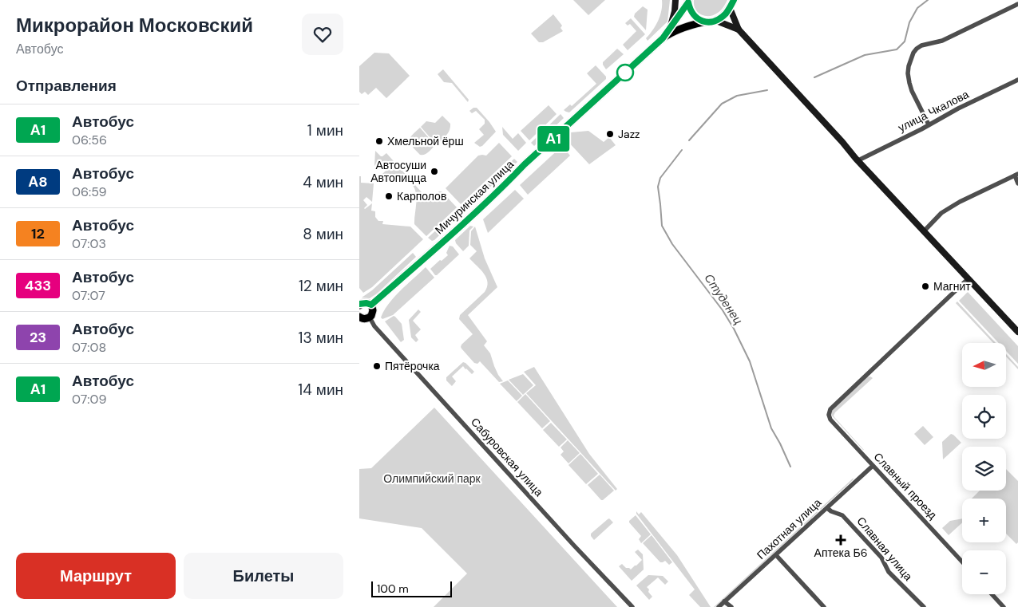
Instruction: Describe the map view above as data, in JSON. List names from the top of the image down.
{
  "streets": {
    "main road": ["Мичуринская улица"],
    "street": [
      "улица Чкалова",
      "Сабуровская улица",
      "Славный проезд",
      "Пахотная улица",
      "Славная улица"
    ]
  },
  "crossings": [
    ["Славный проезд", "Пахотная улица"],
    ["Пахотная улица", "Славная улица"]
  ],
  "water": ["Студенец"],
  "parks": ["Олимпийский парк"],
  "places": {
    "other": [
      "Jazz",
      "Хмельной ёрш",
      "Автосуши Автопицца",
      "Карполов",
      "Магнит",
      "Пятёрочка"
    ],
    "health": ["Аптека Б6"]
  },
  "lines": ["bus line А1"],
  "scale_bar": "100 m",
  "north": "left",
  "page": {
    "heading": [
      ["Микрорайон Московский", "Автобус"],
      "Отправления"
    ],
    "on_map": "А1",
    "list": [
      {
        "mark": "А1",
        "name": "Автобус",
        "note": "06:56",
        "value": "1 мин"
      },
      {
        "mark": "А8",
        "name": "Автобус",
        "note": "06:59",
        "value": "4 мин"
      },
      {
        "mark": "12",
        "name": "Автобус",
        "note": "07:03",
        "value": "8 мин"
      },
      {
        "mark": "433",
        "name": "Автобус",
        "note": "07:07",
        "value": "12 мин"
      },
      {
        "mark": "23",
        "name": "Автобус",
        "note": "07:08",
        "value": "13 мин"
      },
      {
        "mark": "А1",
        "name": "Автобус",
        "note": "07:09",
        "value": "14 мин"
      }
    ],
    "map_buttons": ["+", "−"],
    "buttons": ["Маршрут", "Билеты"],
    "scale": "100 m"
  }
}
